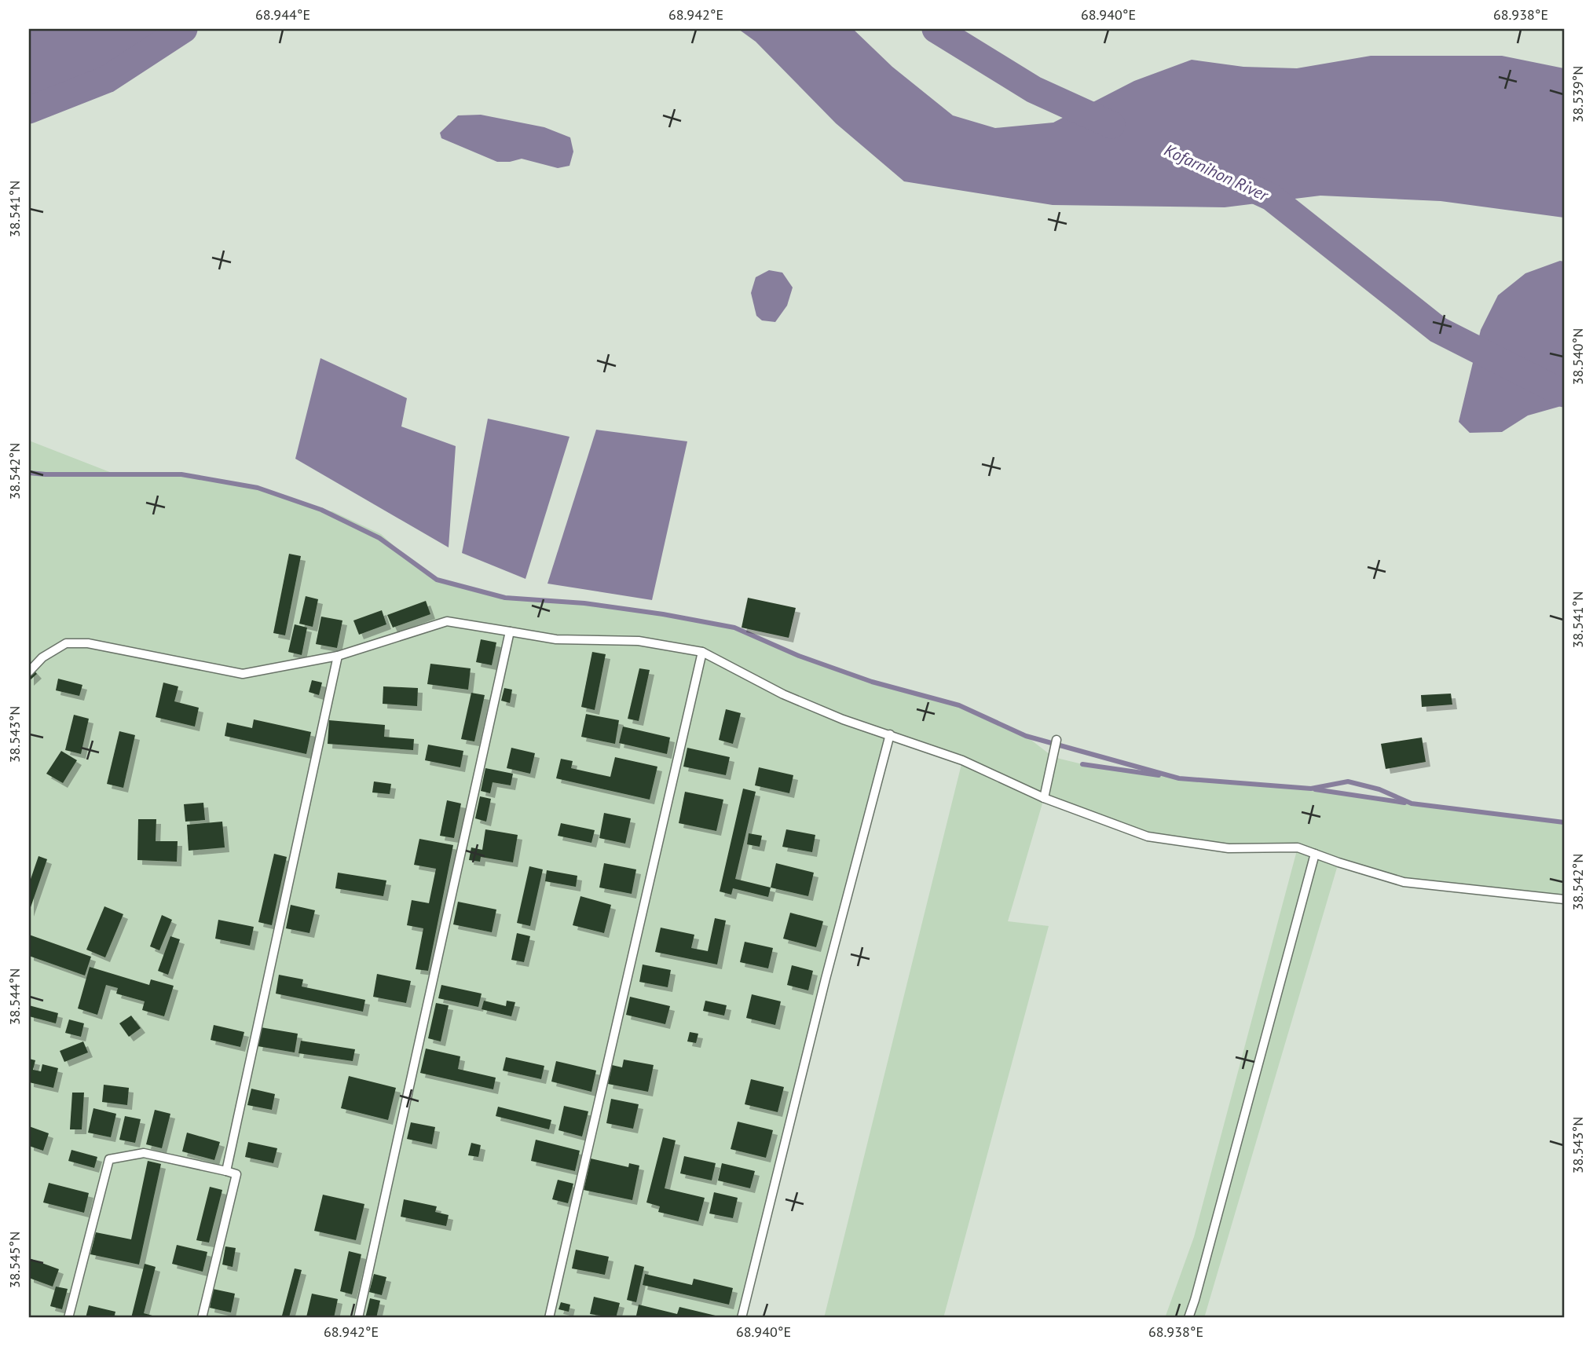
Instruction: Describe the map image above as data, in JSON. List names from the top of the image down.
{
  "water": ["Kofarnihon River"],
  "coordinates": [
    "68.944°E",
    "68.942°E",
    "68.940°E",
    "68.938°E",
    "38.539°N",
    "38.541°N",
    "38.540°N",
    "38.542°N",
    "38.543°N",
    "38.544°N",
    "38.545°N"
  ]
}
